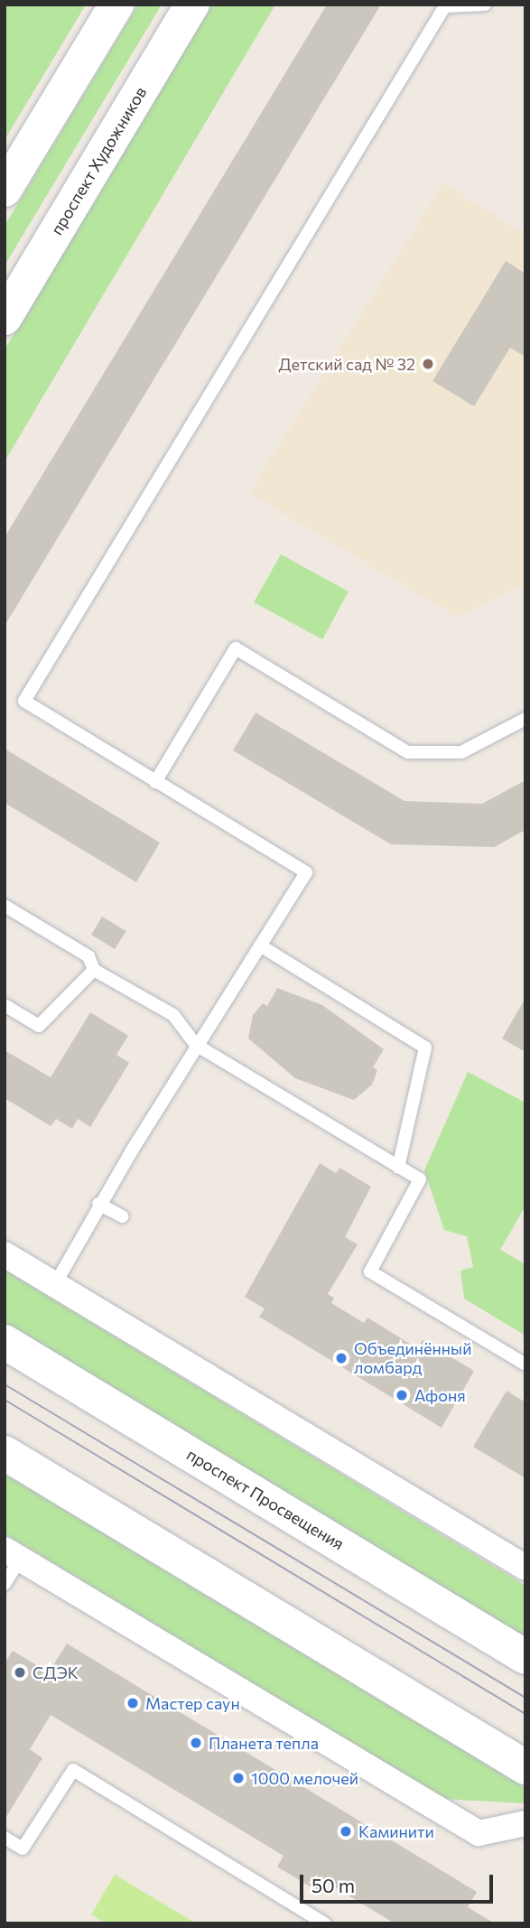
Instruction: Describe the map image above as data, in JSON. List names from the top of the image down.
{
  "streets": {
    "main road": ["проспект Художников", "проспект Просвещения"]
  },
  "places": [
    "Детский сад № 32",
    "Объединённый ломбард",
    "Афоня",
    "СДЭК",
    "Мастер саун",
    "Планета тепла",
    "1000 мелочей",
    "Каминити"
  ],
  "scale_bar": "50 m"
}
